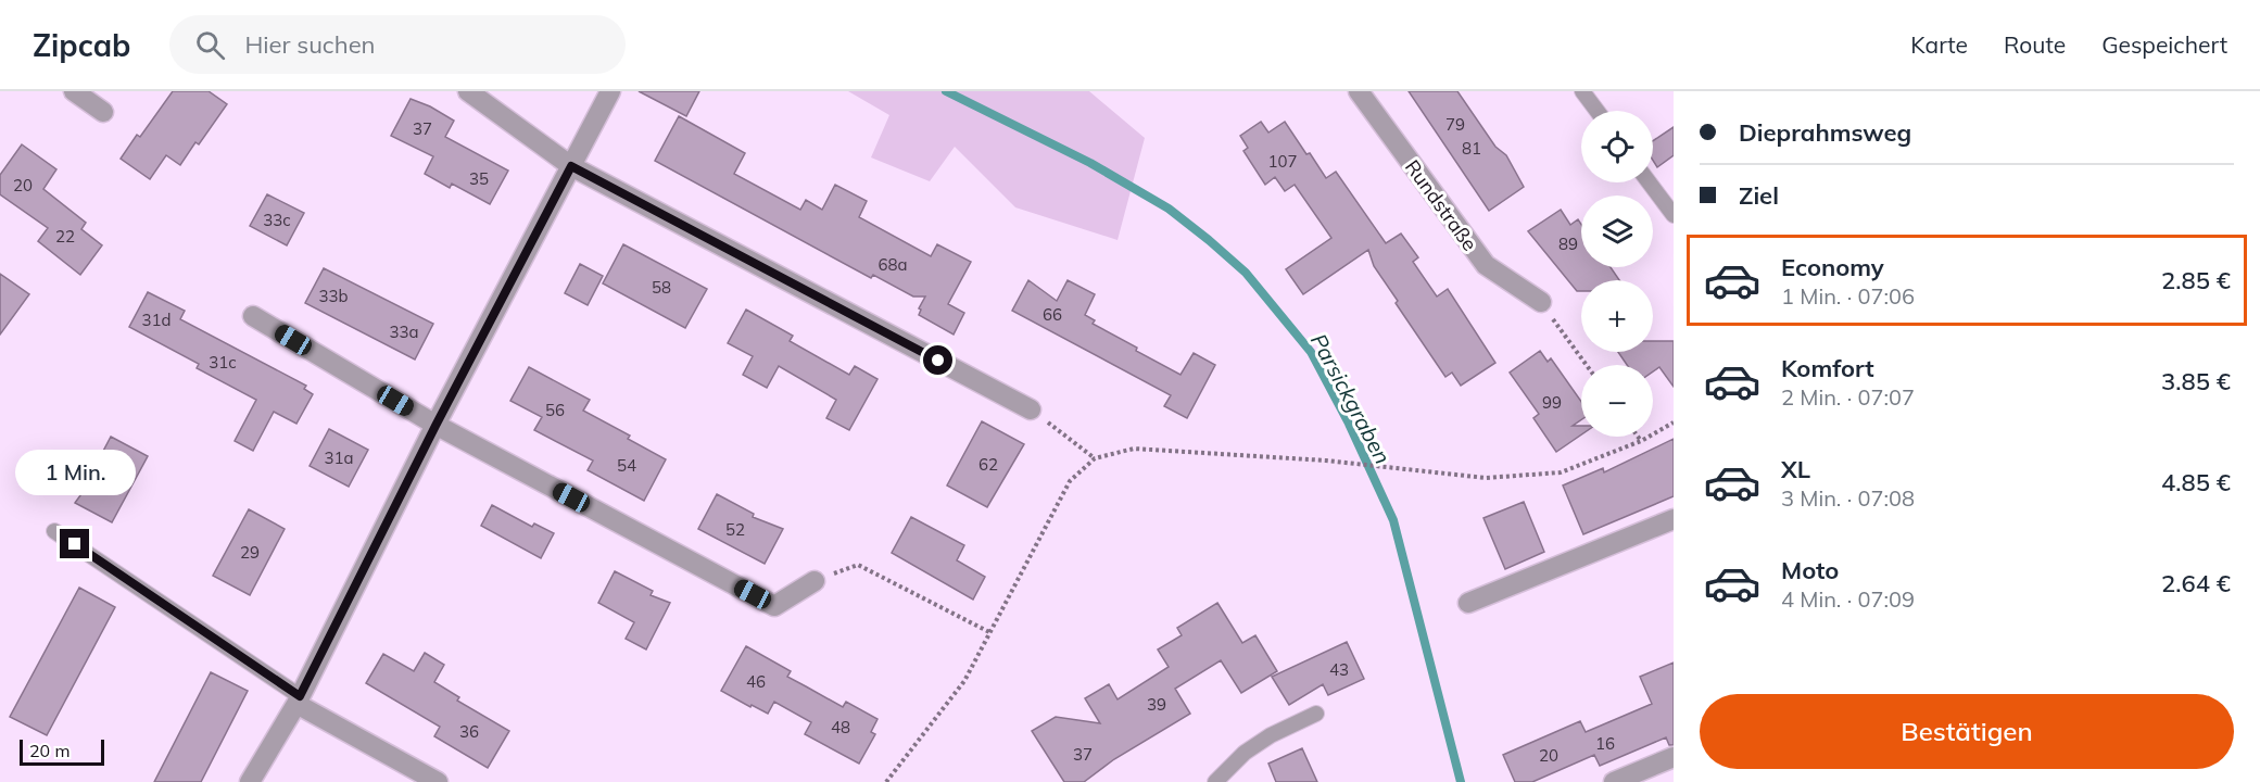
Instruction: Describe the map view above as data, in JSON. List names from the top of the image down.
{
  "streets": {
    "street": ["Rundstraße"]
  },
  "water": ["Parsickgraben"],
  "house_numbers": [
    "79",
    "37",
    "81",
    "107",
    "35",
    "20",
    "33c",
    "22",
    "89",
    "68a",
    "58",
    "33b",
    "66",
    "31d",
    "33a",
    "31c",
    "99",
    "56",
    "31a",
    "62",
    "54",
    "52",
    "29",
    "43",
    "46",
    "39",
    "48",
    "36",
    "16",
    "37",
    "20"
  ],
  "scale_bar": "20 m",
  "page": {
    "header": "Zipcab",
    "search": "Hier suchen",
    "nav": ["Karte", "Route", "Gespeichert"],
    "banner": ["Dieprahmsweg", "Ziel"],
    "map_buttons": ["+", "−"],
    "list": [
      {
        "name": "Economy",
        "note": "1 Min. · 07:06",
        "value": "2.85 €"
      },
      {
        "name": "Komfort",
        "note": "2 Min. · 07:07",
        "value": "3.85 €"
      },
      {
        "name": "XL",
        "note": "3 Min. · 07:08",
        "value": "4.85 €"
      },
      {
        "name": "Moto",
        "note": "4 Min. · 07:09",
        "value": "2.64 €"
      }
    ],
    "bubble": "1 Min.",
    "buttons": "Bestätigen",
    "scale": "20 m"
  }
}
